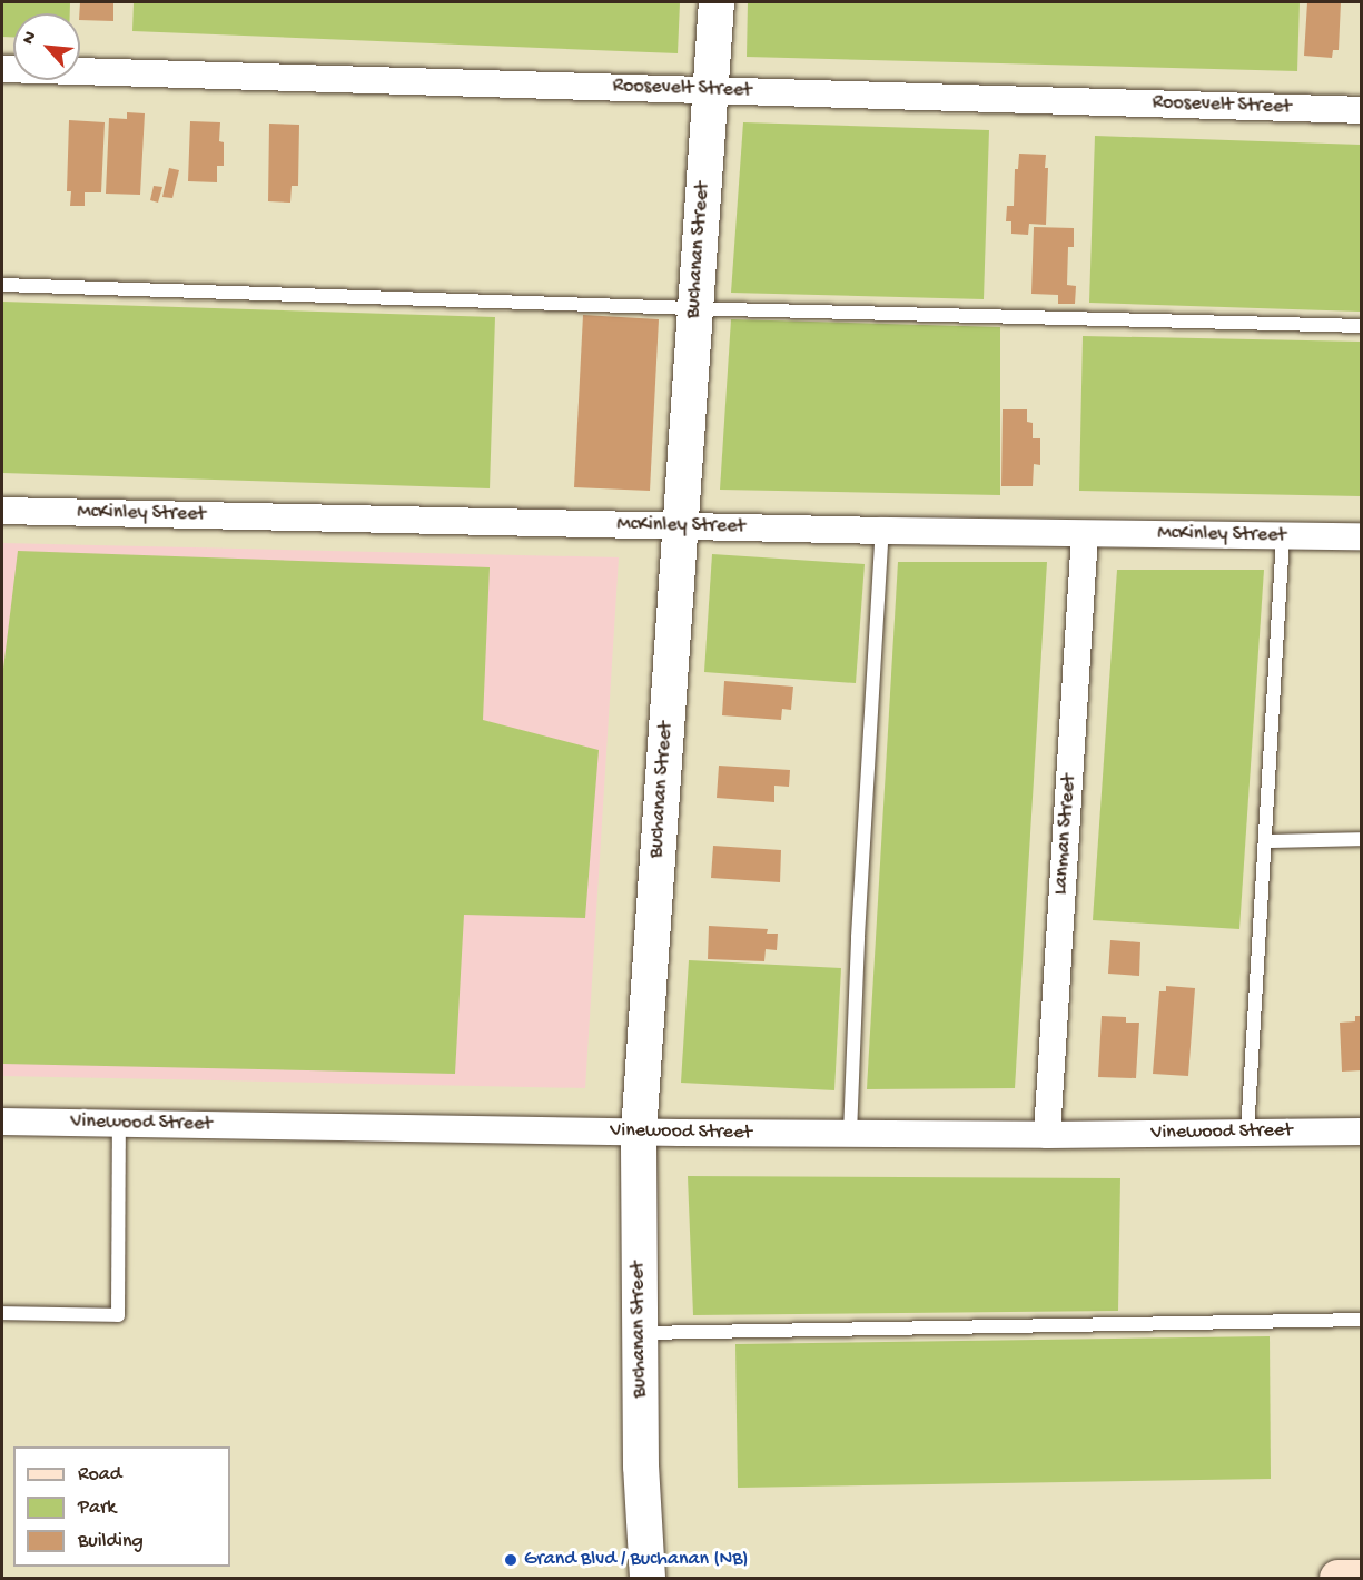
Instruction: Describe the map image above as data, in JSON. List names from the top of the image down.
{
  "streets": {
    "street": [
      "Roosevelt Street",
      "Buchanan Street",
      "McKinley Street",
      "Lanman Street",
      "Vinewood Street"
    ]
  },
  "crossings": [
    ["Roosevelt Street", "Buchanan Street"],
    ["Buchanan Street", "McKinley Street"],
    ["Buchanan Street", "Vinewood Street"],
    ["McKinley Street", "Lanman Street"],
    ["Lanman Street", "Vinewood Street"]
  ],
  "places": ["Grand Blvd / Buchanan (NB)"],
  "legend": ["Road", "Park", "Building"],
  "north": "top left"
}
